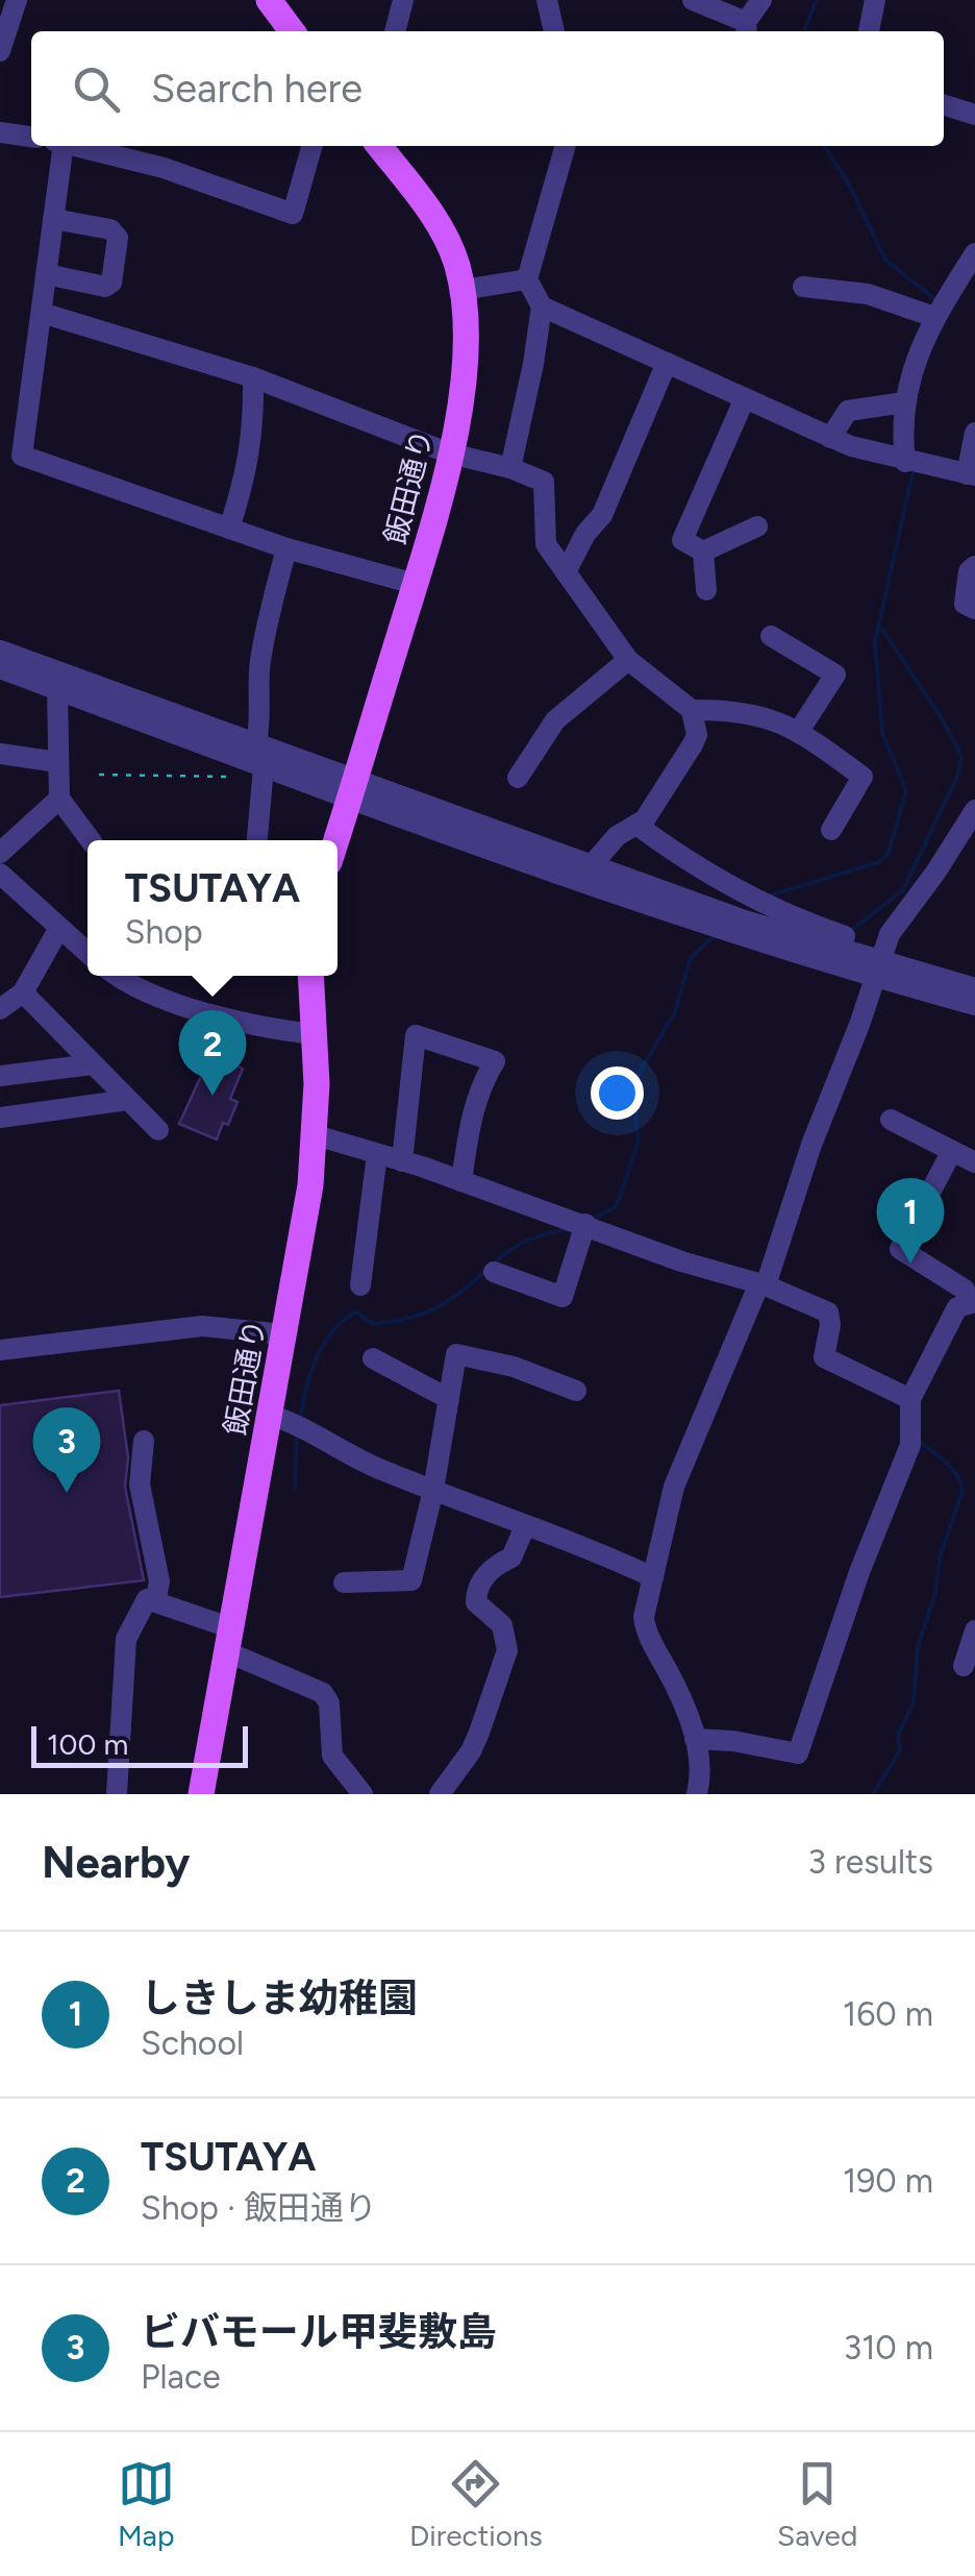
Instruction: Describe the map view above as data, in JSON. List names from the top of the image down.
{
  "streets": {
    "main road": ["飯田通り"]
  },
  "scale_bar": "100 m",
  "page": {
    "search": "Search here",
    "popup": ["TSUTAYA", "Shop"],
    "pins": ["2", "1", "3"],
    "scale": "100 m",
    "heading": ["Nearby", "3 results"],
    "list": [
      {
        "mark": "1",
        "name": "しきしま幼稚園",
        "note": "School",
        "value": "160 m"
      },
      {
        "mark": "2",
        "name": "TSUTAYA",
        "note": "Shop · 飯田通り",
        "value": "190 m"
      },
      {
        "mark": "3",
        "name": "ビバモール甲斐敷島",
        "note": "Place",
        "value": "310 m"
      }
    ],
    "nav": ["Map", "Directions", "Saved"]
  }
}
